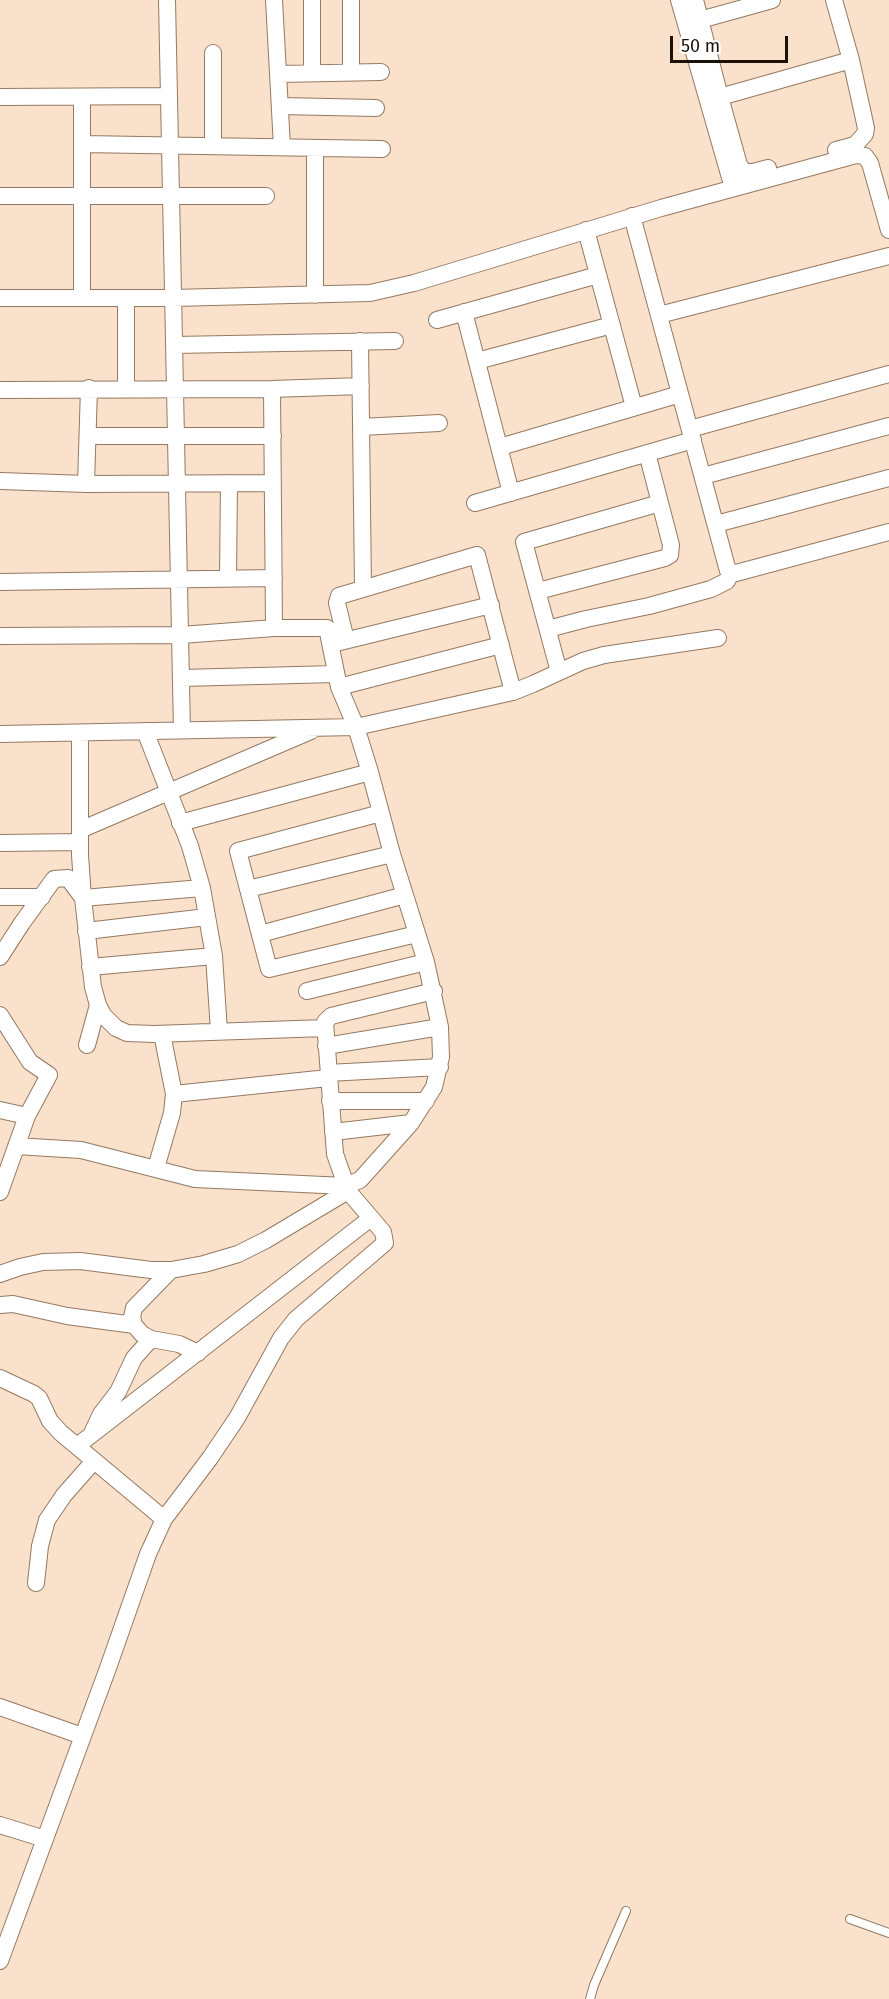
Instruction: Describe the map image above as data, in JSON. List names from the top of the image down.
{
  "scale_bar": "50 m"
}
